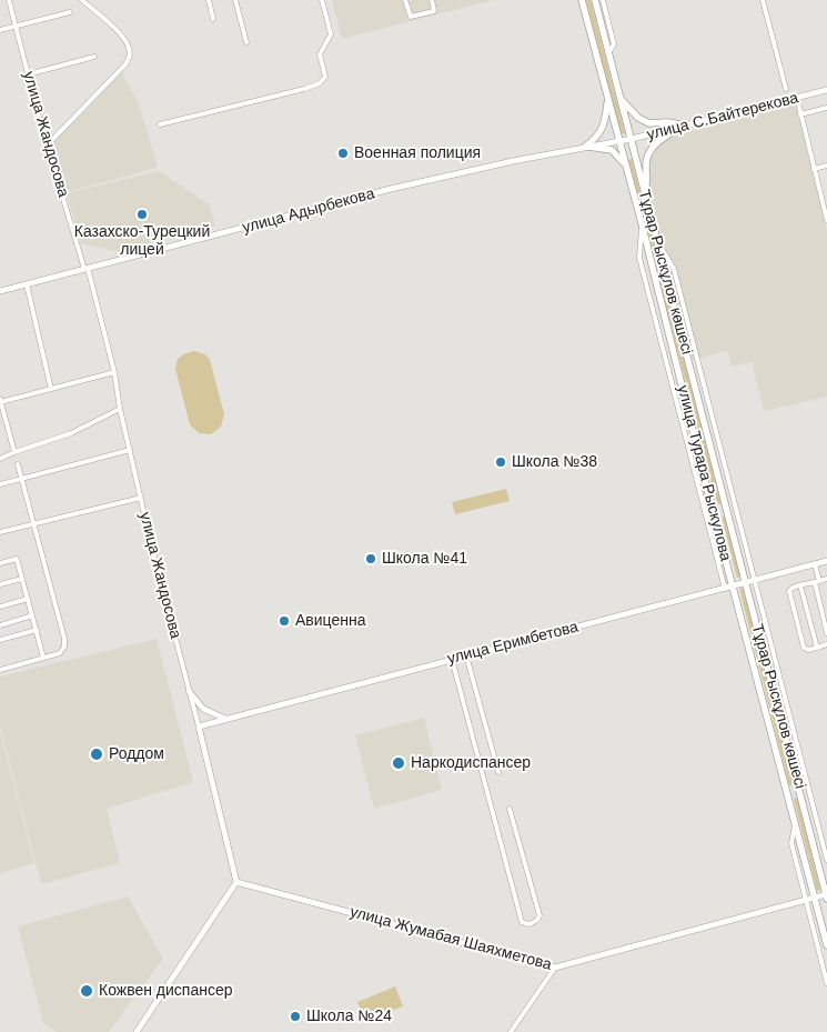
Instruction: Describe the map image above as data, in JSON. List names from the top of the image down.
{
  "streets": {
    "main road": ["Тұрар Рыскұлов көшесі", "улица Турара Рыскулова"],
    "street": [
      "улица С.Байтерекова",
      "улица Жандосова",
      "улица Адырбекова",
      "улица Еримбетова",
      "улица Жумабая Шаяхметова"
    ]
  },
  "crossings": [
    ["улица С.Байтерекова", "улица Адырбекова"],
    ["улица С.Байтерекова", "Тұрар Рыскұлов көшесі"],
    ["улица С.Байтерекова", "улица Турара Рыскулова"],
    ["улица Жандосова", "улица Адырбекова"],
    ["улица Жандосова", "улица Еримбетова"],
    ["улица Жандосова", "улица Жумабая Шаяхметова"],
    ["улица Адырбекова", "улица Турара Рыскулова"],
    ["Тұрар Рыскұлов көшесі", "улица Еримбетова"],
    ["Тұрар Рыскұлов көшесі", "улица Жумабая Шаяхметова"],
    ["улица Турара Рыскулова", "улица Еримбетова"],
    ["улица Турара Рыскулова", "улица Жумабая Шаяхметова"]
  ],
  "places": [
    "Военная полиция",
    "Казахско-Турецкий лицей",
    "Школа №38",
    "Школа №41",
    "Авиценна",
    "Роддом",
    "Наркодиспансер",
    "Кожвен диспансер",
    "Школа №24"
  ]
}
